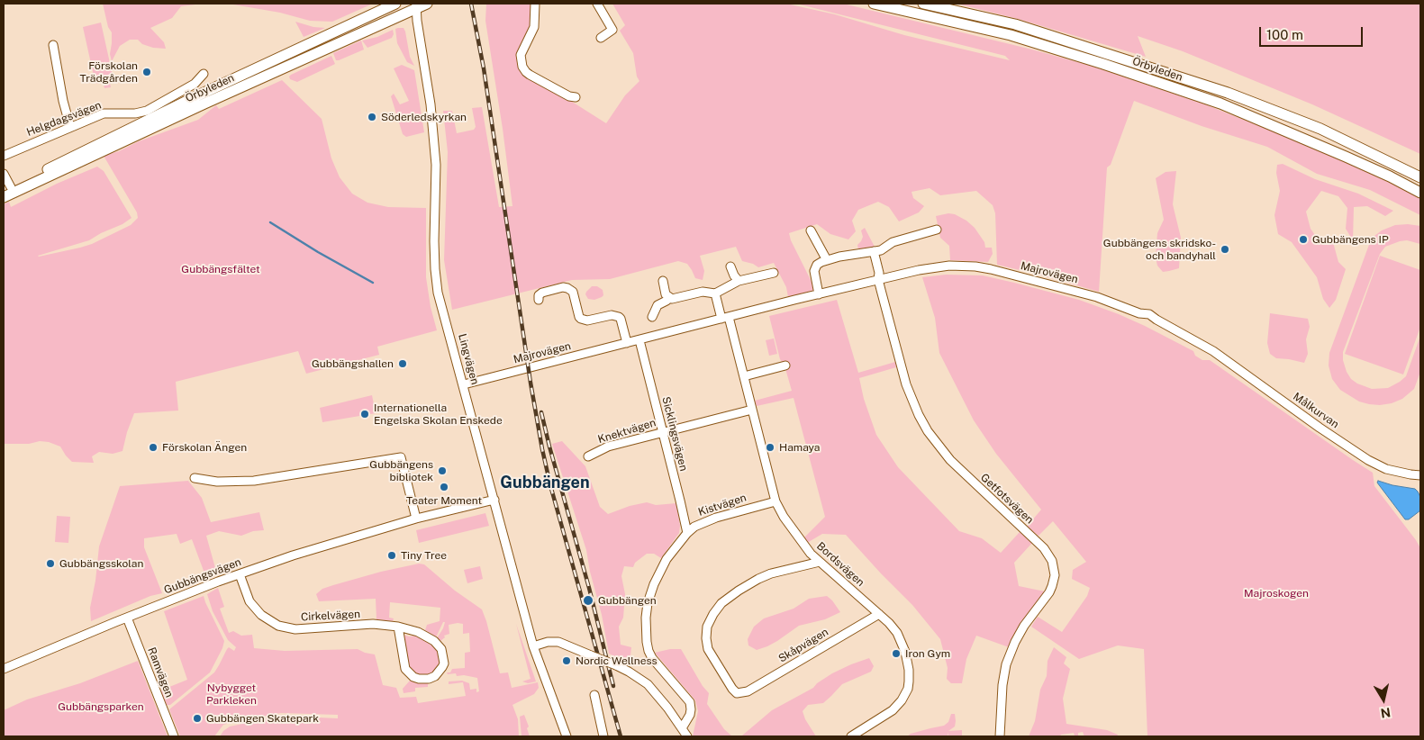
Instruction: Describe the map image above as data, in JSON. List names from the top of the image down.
{
  "streets": {
    "main road": ["Örbyleden"],
    "street": [
      "Helgdagsvägen",
      "Majrovägen",
      "Lingvägen",
      "Målkurvan",
      "Knektvägen",
      "Sicklingsvägen",
      "Getfotsvägen",
      "Kistvägen",
      "Bordsvägen",
      "Gubbängsvägen",
      "Cirkelvägen",
      "Skåpvägen",
      "Ramvägen"
    ]
  },
  "crossings": [
    ["Örbyleden", "Lingvägen"],
    ["Majrovägen", "Lingvägen"],
    ["Majrovägen", "Målkurvan"],
    ["Majrovägen", "Sicklingsvägen"],
    ["Majrovägen", "Getfotsvägen"],
    ["Majrovägen", "Bordsvägen"],
    ["Lingvägen", "Gubbängsvägen"],
    ["Knektvägen", "Sicklingsvägen"],
    ["Knektvägen", "Bordsvägen"],
    ["Sicklingsvägen", "Kistvägen"],
    ["Kistvägen", "Bordsvägen"],
    ["Bordsvägen", "Skåpvägen"],
    ["Gubbängsvägen", "Cirkelvägen"],
    ["Gubbängsvägen", "Ramvägen"]
  ],
  "districts": ["Gubbängen"],
  "parks": [
    "Gubbängsfältet",
    "Majroskogen",
    "Nybygget Parkleken",
    "Gubbängsparken"
  ],
  "places": [
    "Förskolan Trädgården",
    "Söderledskyrkan",
    "Gubbängens IP",
    "Gubbängens skridsko- och bandyhall",
    "Gubbängshallen",
    "Internationella Engelska Skolan Enskede",
    "Förskolan Ängen",
    "Hamaya",
    "Gubbängens bibliotek",
    "Teater Moment",
    "Tiny Tree",
    "Gubbängsskolan",
    "Gubbängen",
    "Iron Gym",
    "Nordic Wellness",
    "Gubbängen Skatepark"
  ],
  "scale_bar": "100 m",
  "north": "bottom"
}
